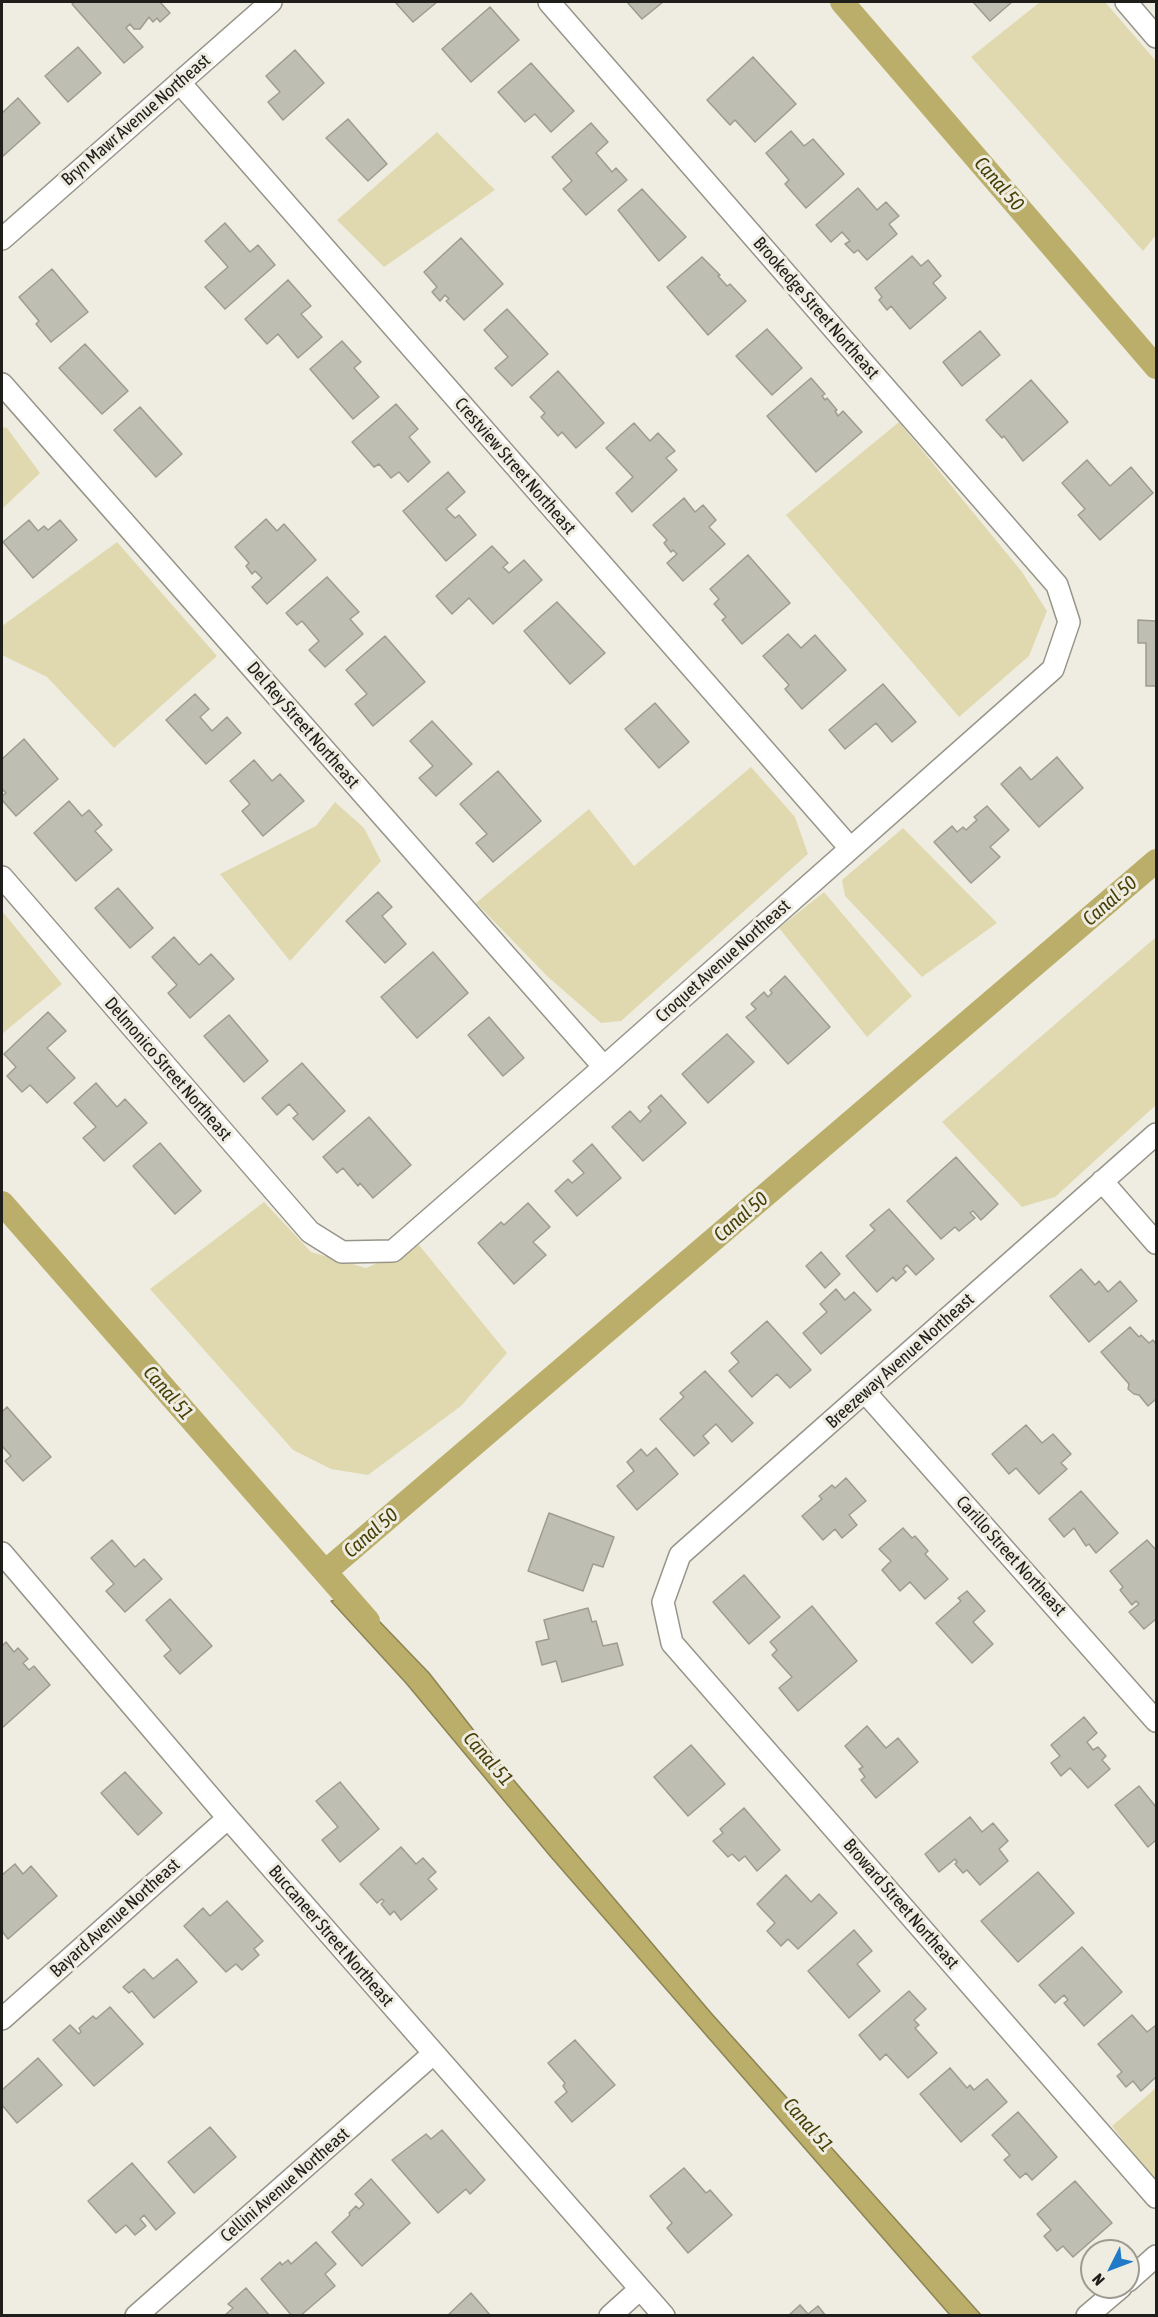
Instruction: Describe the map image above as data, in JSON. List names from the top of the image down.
{
  "streets": {
    "street": [
      "Bryn Mawr Avenue Northeast",
      "Brookedge Street Northeast",
      "Crestview Street Northeast",
      "Del Rey Street Northeast",
      "Croquet Avenue Northeast",
      "Delmonico Street Northeast",
      "Breezeway Avenue Northeast",
      "Carillo Street Northeast",
      "Broward Street Northeast",
      "Bayard Avenue Northeast",
      "Buccaneer Street Northeast",
      "Cellini Avenue Northeast"
    ]
  },
  "crossings": [
    ["Bryn Mawr Avenue Northeast", "Crestview Street Northeast"],
    ["Brookedge Street Northeast", "Croquet Avenue Northeast"],
    ["Crestview Street Northeast", "Croquet Avenue Northeast"],
    ["Del Rey Street Northeast", "Croquet Avenue Northeast"],
    ["Croquet Avenue Northeast", "Delmonico Street Northeast"],
    ["Breezeway Avenue Northeast", "Carillo Street Northeast"],
    ["Breezeway Avenue Northeast", "Broward Street Northeast"],
    ["Bayard Avenue Northeast", "Buccaneer Street Northeast"],
    ["Buccaneer Street Northeast", "Cellini Avenue Northeast"]
  ],
  "water": ["Canal 50", "Canal 51"],
  "north": "bottom left"
}
